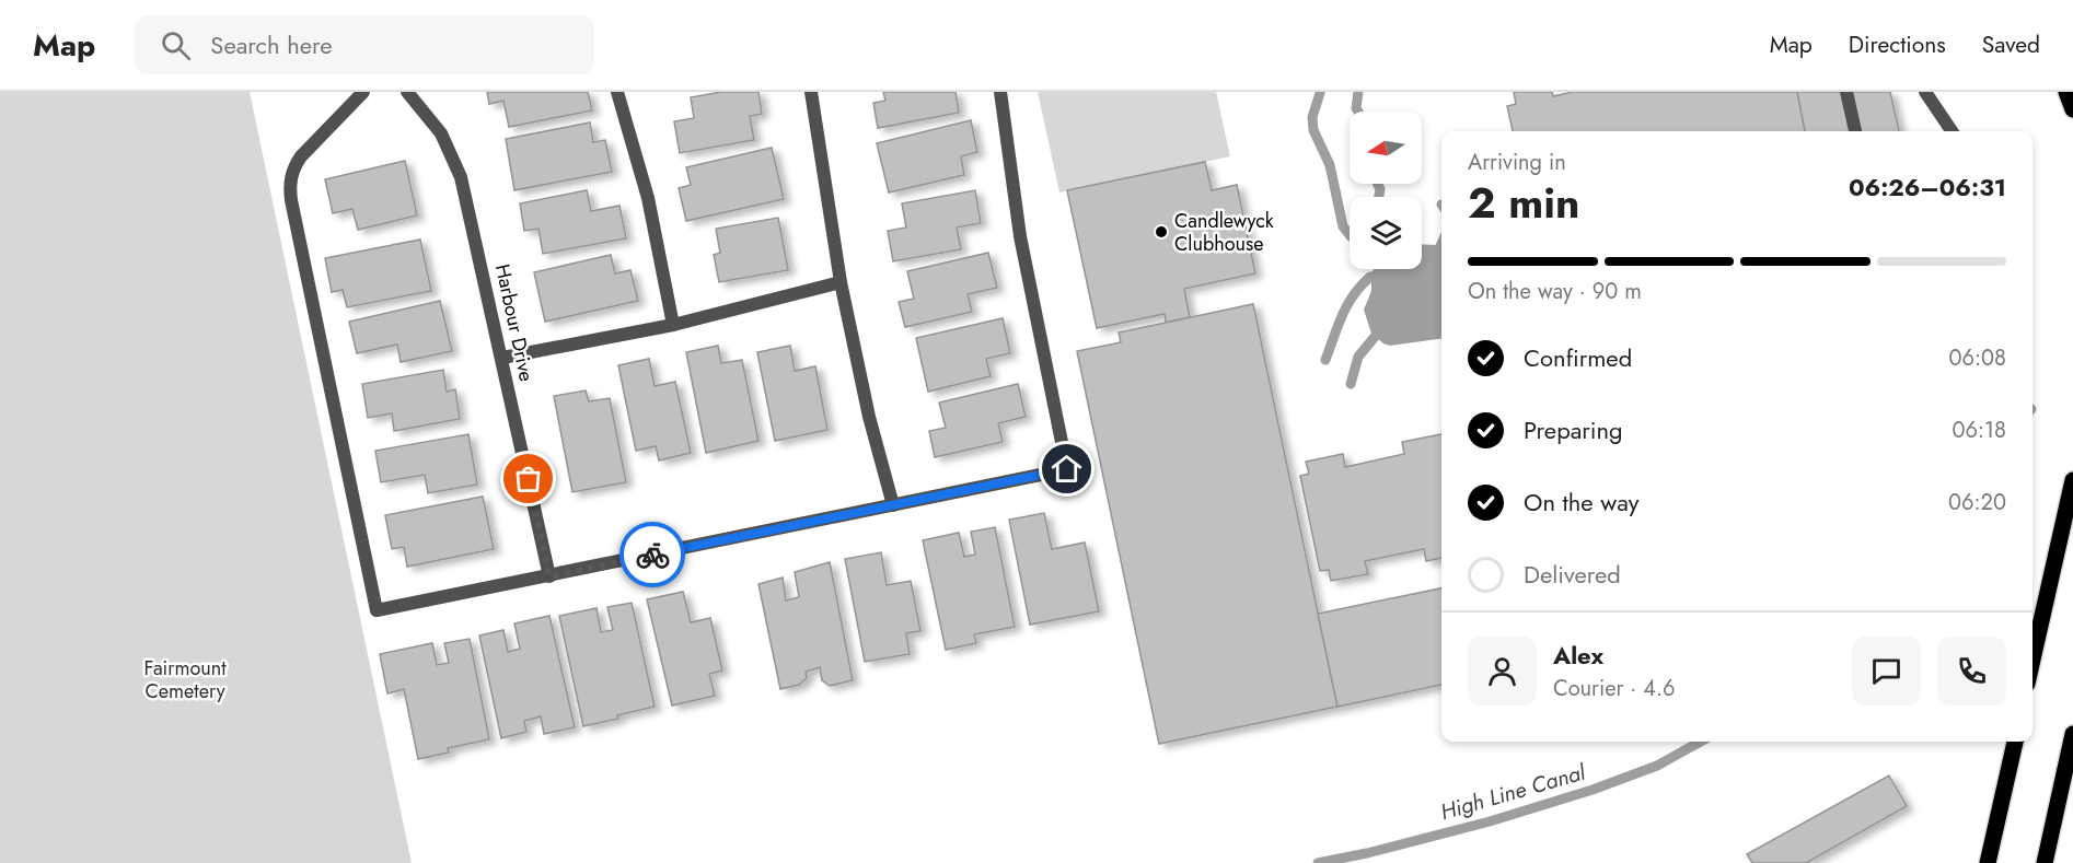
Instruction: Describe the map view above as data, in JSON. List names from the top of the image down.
{
  "streets": {
    "street": ["Harbour Drive"]
  },
  "water": ["High Line Canal"],
  "parks": ["Fairmount Cemetery"],
  "places": ["Candlewyck Clubhouse"],
  "north": "left",
  "page": {
    "header": "Map",
    "search": "Search here",
    "nav": ["Map", "Directions", "Saved"],
    "heading": ["2 min", "Arriving in", "06:26–06:31"],
    "panel": ["Alex", "Courier · 4.6"],
    "bar": "On the way · 90 m",
    "list": [
      ["Confirmed", "06:08"],
      ["Preparing", "06:18"],
      ["On the way", "06:20"],
      "Delivered"
    ]
  }
}
